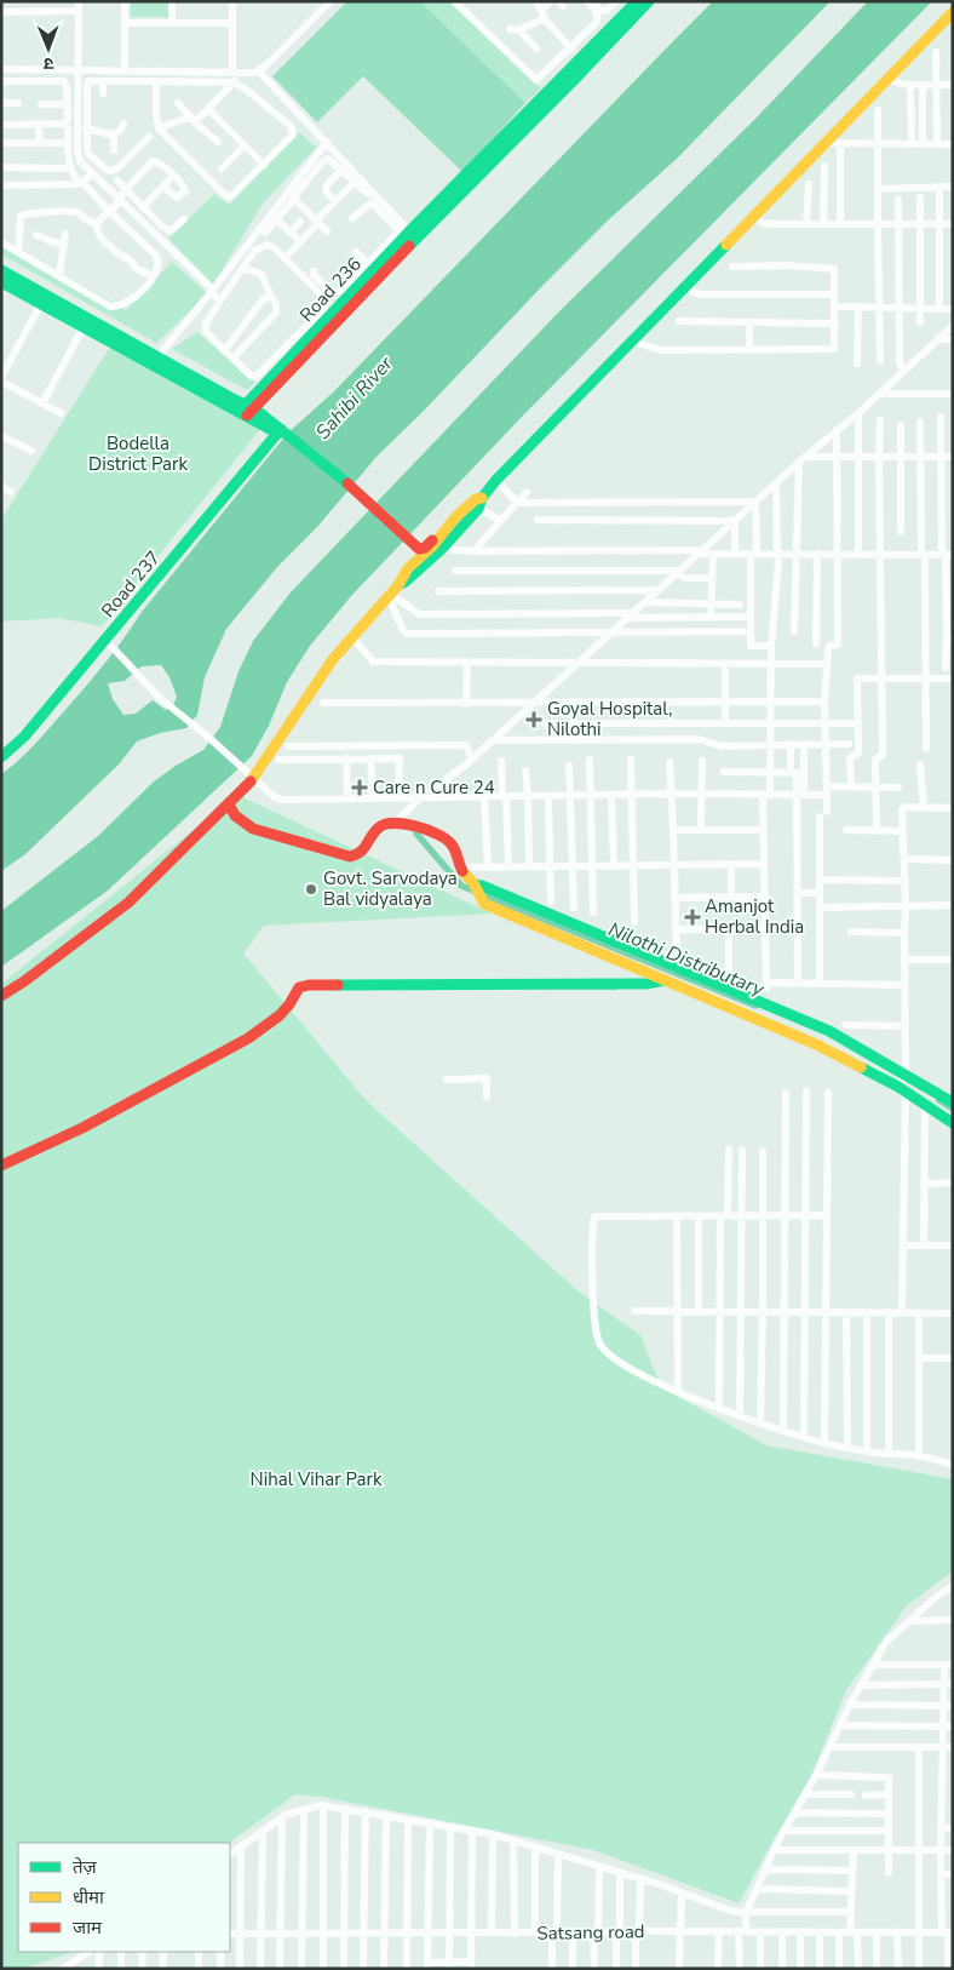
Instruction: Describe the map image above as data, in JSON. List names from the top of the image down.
{
  "streets": {
    "street": ["Road 236", "Road 237", "Satsang road"]
  },
  "water": ["Sahibi River", "Nilothi Distributary"],
  "parks": ["Bodella District Park", "Nihal Vihar Park"],
  "places": {
    "health": ["Goyal Hospital, Nilothi", "Care n Cure 24", "Amanjot Herbal India"],
    "other": ["Govt. Sarvodaya Bal vidyalaya"]
  },
  "legend": ["तेज़", "धीमा", "जाम"],
  "north": "bottom"
}
